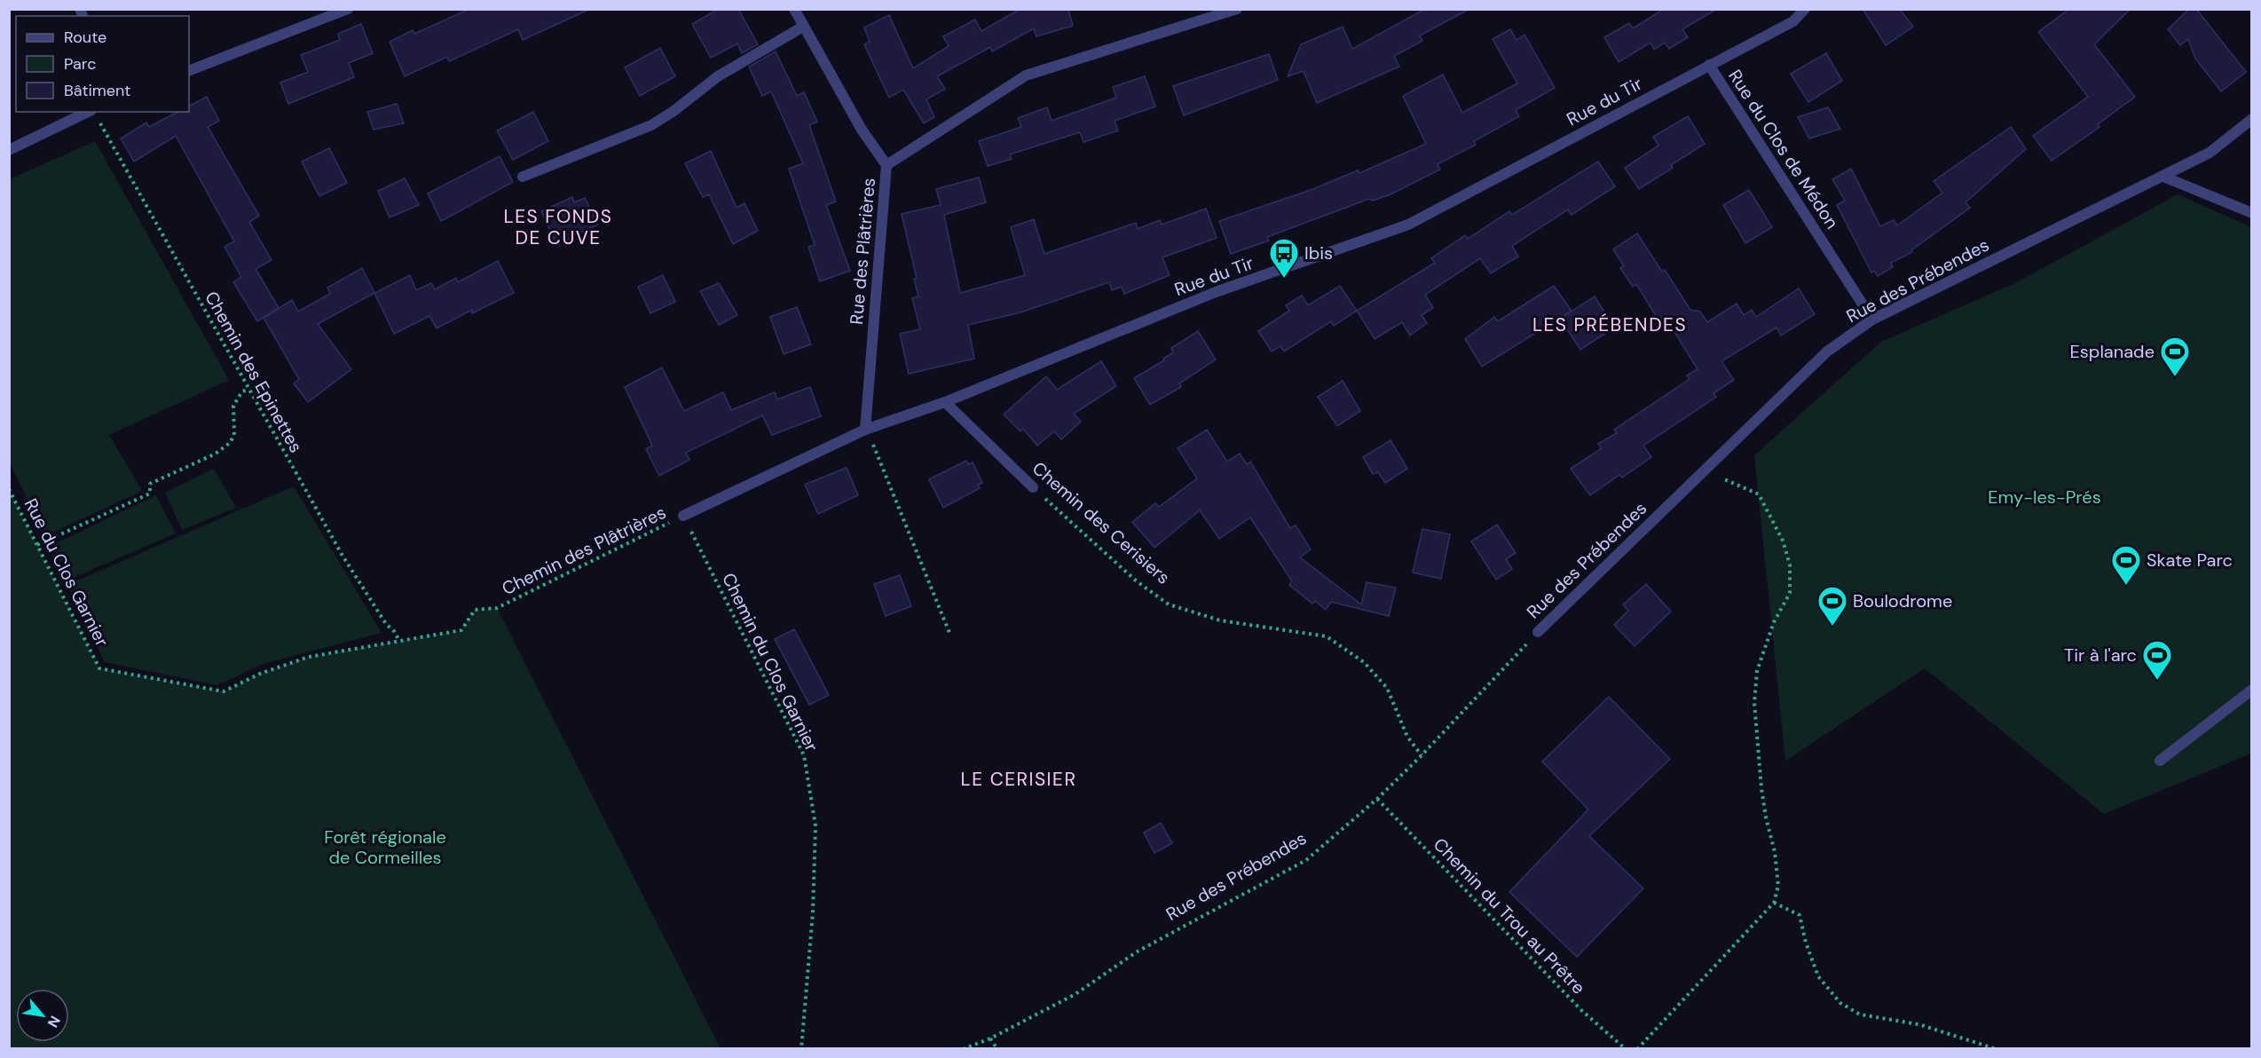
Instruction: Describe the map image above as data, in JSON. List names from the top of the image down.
{
  "streets": {
    "street": [
      "Rue du Tir",
      "Rue du Clos de Médon",
      "Rue des Plâtrières",
      "Rue des Prébendes",
      "Chemin des Cerisiers"
    ],
    "path": [
      "Chemin des Epinettes",
      "Chemin des Plâtrières",
      "Rue du Clos Garnier",
      "Chemin du Clos Garnier",
      "Chemin du Trou au Prêtre"
    ]
  },
  "crossings": [
    ["Rue du Tir", "Rue du Clos de Médon"],
    ["Rue du Tir", "Rue des Plâtrières"],
    ["Rue du Tir", "Chemin des Cerisiers"],
    ["Rue du Clos de Médon", "Rue des Prébendes"],
    ["Rue des Prébendes", "Chemin des Cerisiers"],
    ["Rue des Prébendes", "Chemin du Trou au Prêtre"],
    ["Chemin des Epinettes", "Chemin des Plâtrières"],
    ["Chemin des Epinettes", "Rue du Clos Garnier"],
    ["Chemin des Plâtrières", "Rue du Clos Garnier"],
    ["Chemin des Plâtrières", "Chemin du Clos Garnier"]
  ],
  "districts": ["LES FONDS DE CUVE", "LES PRÉBENDES", "LE CERISIER"],
  "parks": ["Emy-les-Prés", "Forêt régionale de Cormeilles"],
  "places": {
    "bus stop": ["Ibis"],
    "sports": [
      "Esplanade",
      "Skate Parc",
      "Boulodrome",
      "Tir à l'arc"
    ]
  },
  "legend": ["Route", "Parc", "Bâtiment"],
  "north": "bottom right"
}
